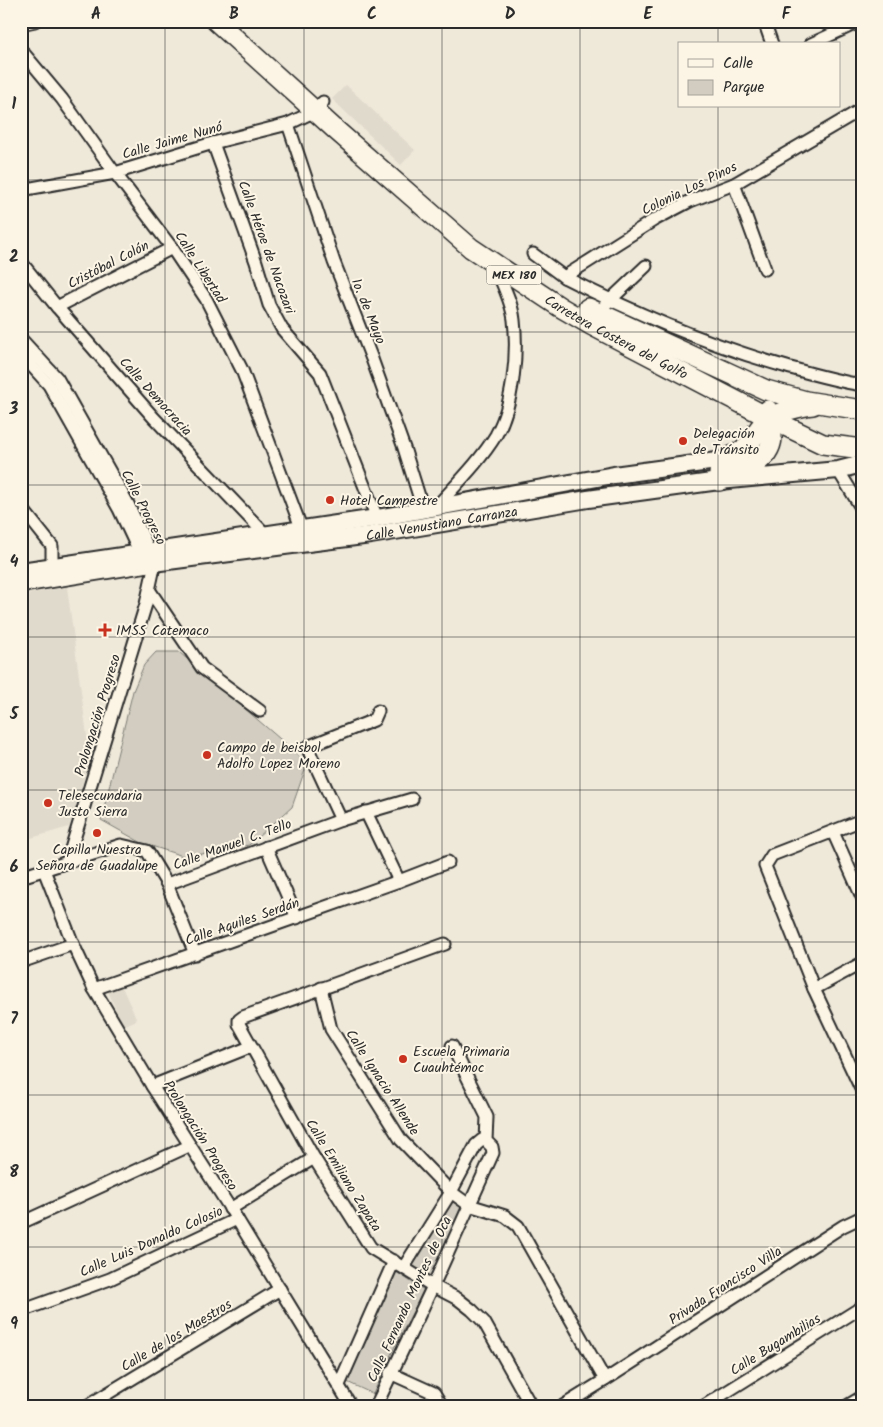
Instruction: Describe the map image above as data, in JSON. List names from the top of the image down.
{
  "streets": {
    "main road": ["MEX 180", "Carretera Costera del Golfo", "Calle Venustiano Carranza"],
    "street": [
      "Calle Jaime Nunó",
      "Colonia Los Pinos",
      "Calle Héroe de Nacozari",
      "Cristóbal Colón",
      "Calle Libertad",
      "1o. de Mayo",
      "Calle Democracia",
      "Calle Progreso",
      "Prolongación Progreso",
      "Calle Manuel C. Tello",
      "Calle Aquiles Serdán",
      "Calle Ignacio Allende",
      "Calle Emiliano Zapata",
      "Calle Luis Donaldo Colosio",
      "Privada Francisco Villa",
      "Calle Fernando Montes de Oca",
      "Calle de los Maestros",
      "Calle Bugambilias"
    ]
  },
  "crossings": [
    ["Calle Jaime Nunó", "Calle Héroe de Nacozari"],
    ["Calle Jaime Nunó", "Calle Libertad"],
    ["Calle Jaime Nunó", "1o. de Mayo"],
    ["Calle Jaime Nunó", "Carretera Costera del Golfo"],
    ["Calle Héroe de Nacozari", "Calle Venustiano Carranza"],
    ["Cristóbal Colón", "Calle Libertad"],
    ["Cristóbal Colón", "Calle Democracia"],
    ["Calle Libertad", "Calle Venustiano Carranza"],
    ["1o. de Mayo", "Calle Venustiano Carranza"],
    ["Calle Democracia", "Calle Venustiano Carranza"],
    ["Calle Progreso", "Calle Venustiano Carranza"],
    ["Calle Progreso", "Prolongación Progreso"],
    ["Calle Venustiano Carranza", "Prolongación Progreso"],
    ["Prolongación Progreso", "Calle Manuel C. Tello"],
    ["Prolongación Progreso", "Calle Aquiles Serdán"],
    ["Prolongación Progreso", "Calle Luis Donaldo Colosio"],
    ["Prolongación Progreso", "Calle Fernando Montes de Oca"],
    ["Prolongación Progreso", "Calle de los Maestros"],
    ["Calle Ignacio Allende", "Calle Emiliano Zapata"],
    ["Calle Ignacio Allende", "Privada Francisco Villa"],
    ["Calle Ignacio Allende", "Calle Fernando Montes de Oca"],
    ["Calle Emiliano Zapata", "Calle Luis Donaldo Colosio"],
    ["Calle Emiliano Zapata", "Calle Fernando Montes de Oca"]
  ],
  "places": {
    "other": [
      "Delegación de Tránsito",
      "Hotel Campestre",
      "Campo de beisbol Adolfo Lopez Moreno",
      "Telesecundaria Justo Sierra",
      "Capilla Nuestra Señora de Guadalupe",
      "Escuela Primaria Cuauhtémoc"
    ],
    "health": ["IMSS Catemaco"]
  },
  "legend": ["Calle", "Parque"],
  "grid": {
    "columns": [
      "A",
      "B",
      "C",
      "D",
      "E",
      "F"
    ],
    "rows": [
      "1",
      "2",
      "3",
      "4",
      "5",
      "6",
      "7",
      "8",
      "9"
    ]
  }
}
